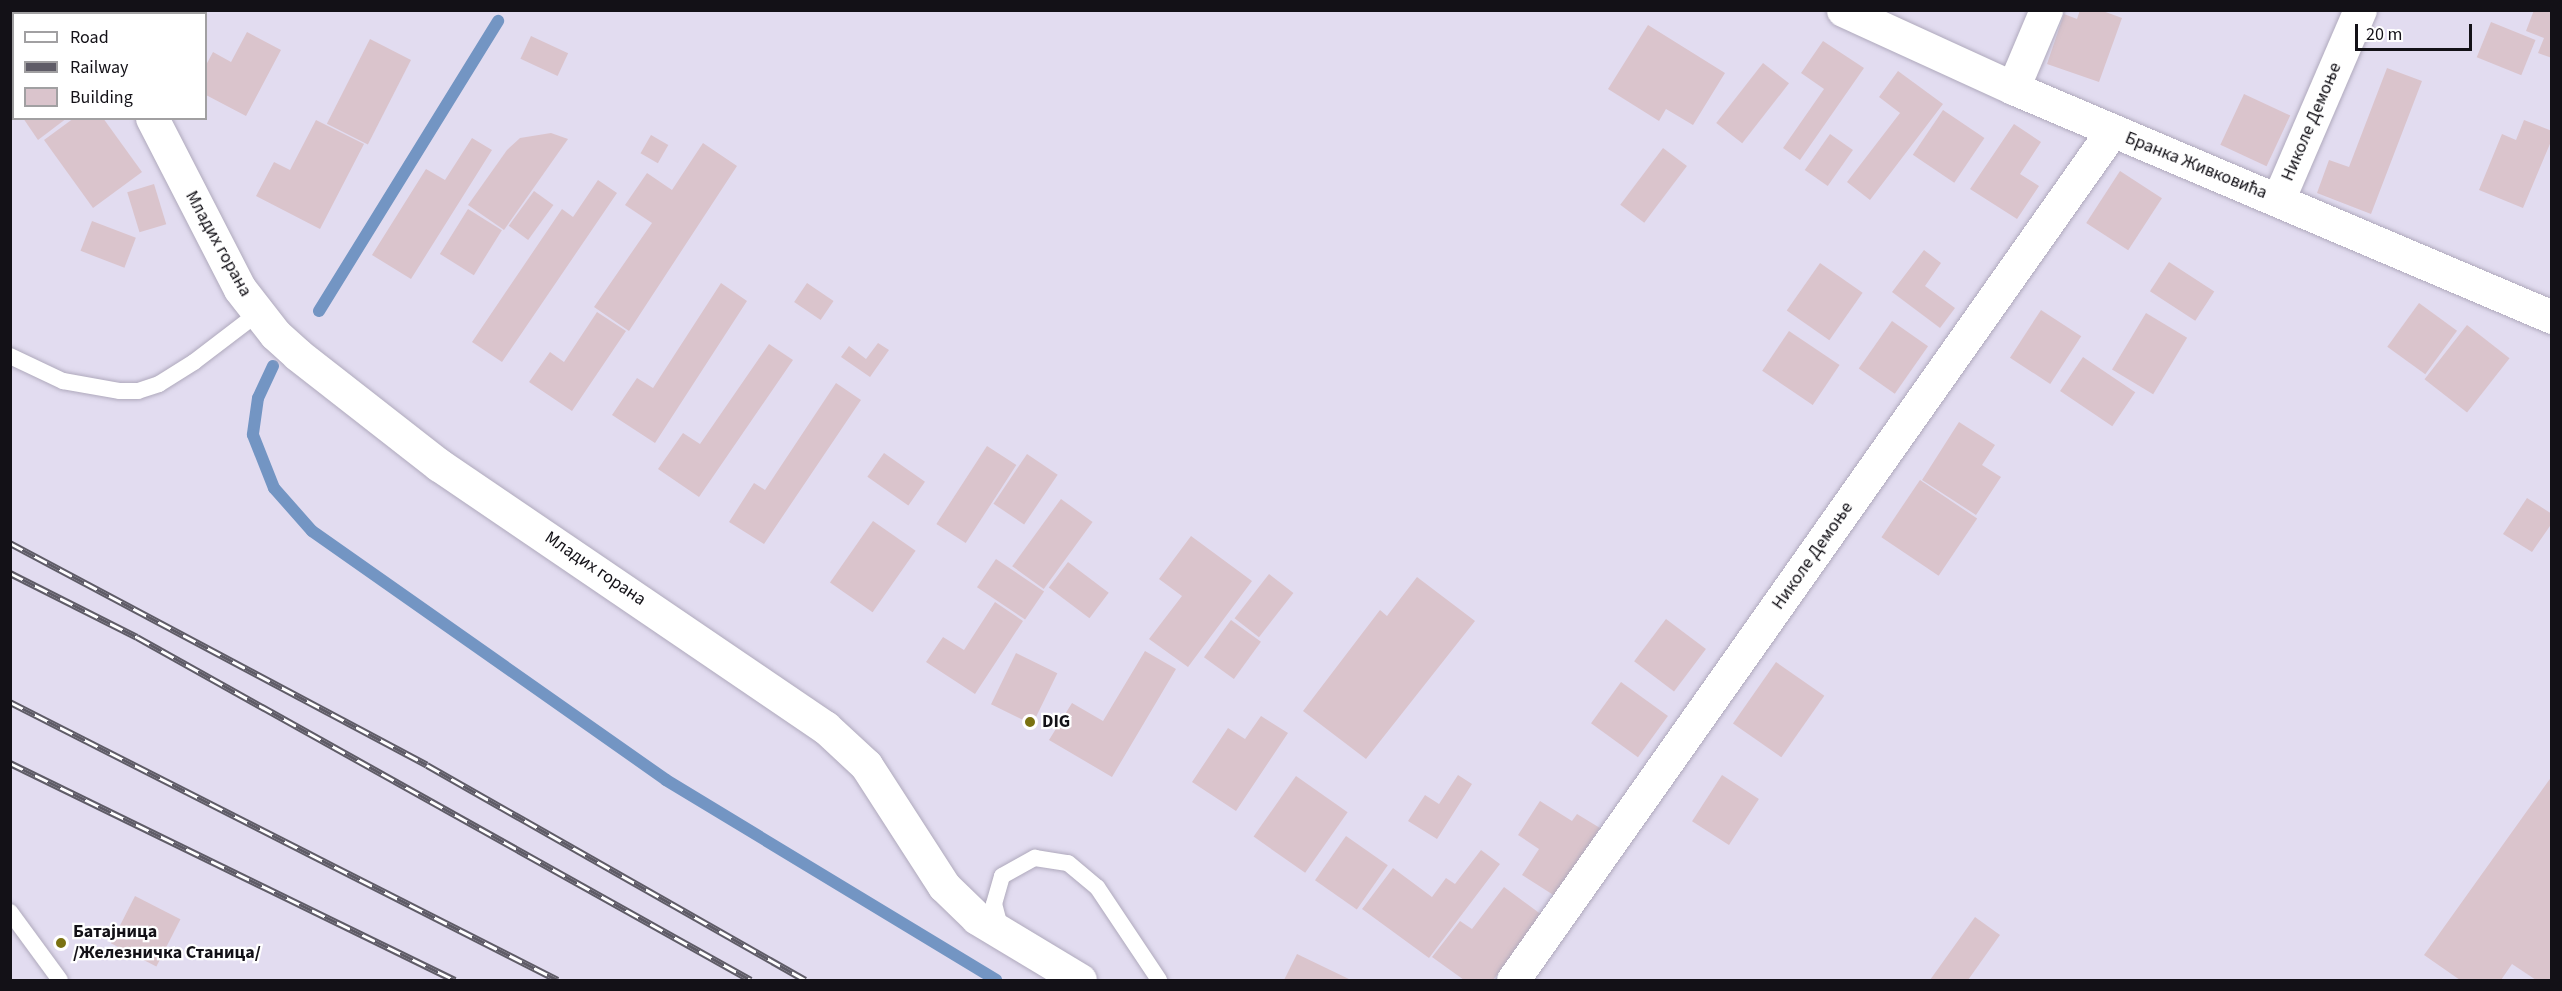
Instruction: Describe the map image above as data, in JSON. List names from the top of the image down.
{
  "streets": {
    "street": ["Николе Демоње", "Бранка Живковића", "Младих горана"]
  },
  "crossings": [
    ["Николе Демоње", "Бранка Живковића"]
  ],
  "places": ["DIG", "Батајница /Железничка Станица/"],
  "legend": ["Road", "Railway", "Building"],
  "scale_bar": "20 m"
}
